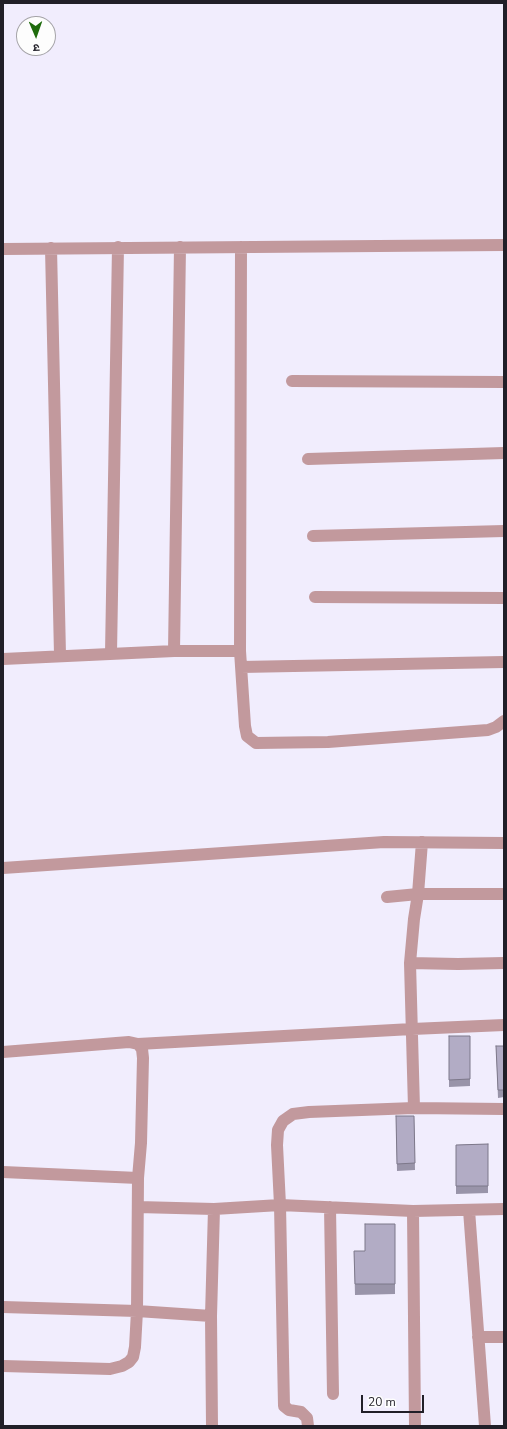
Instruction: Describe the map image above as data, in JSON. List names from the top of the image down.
{
  "scale_bar": "20 m",
  "north": "bottom"
}
